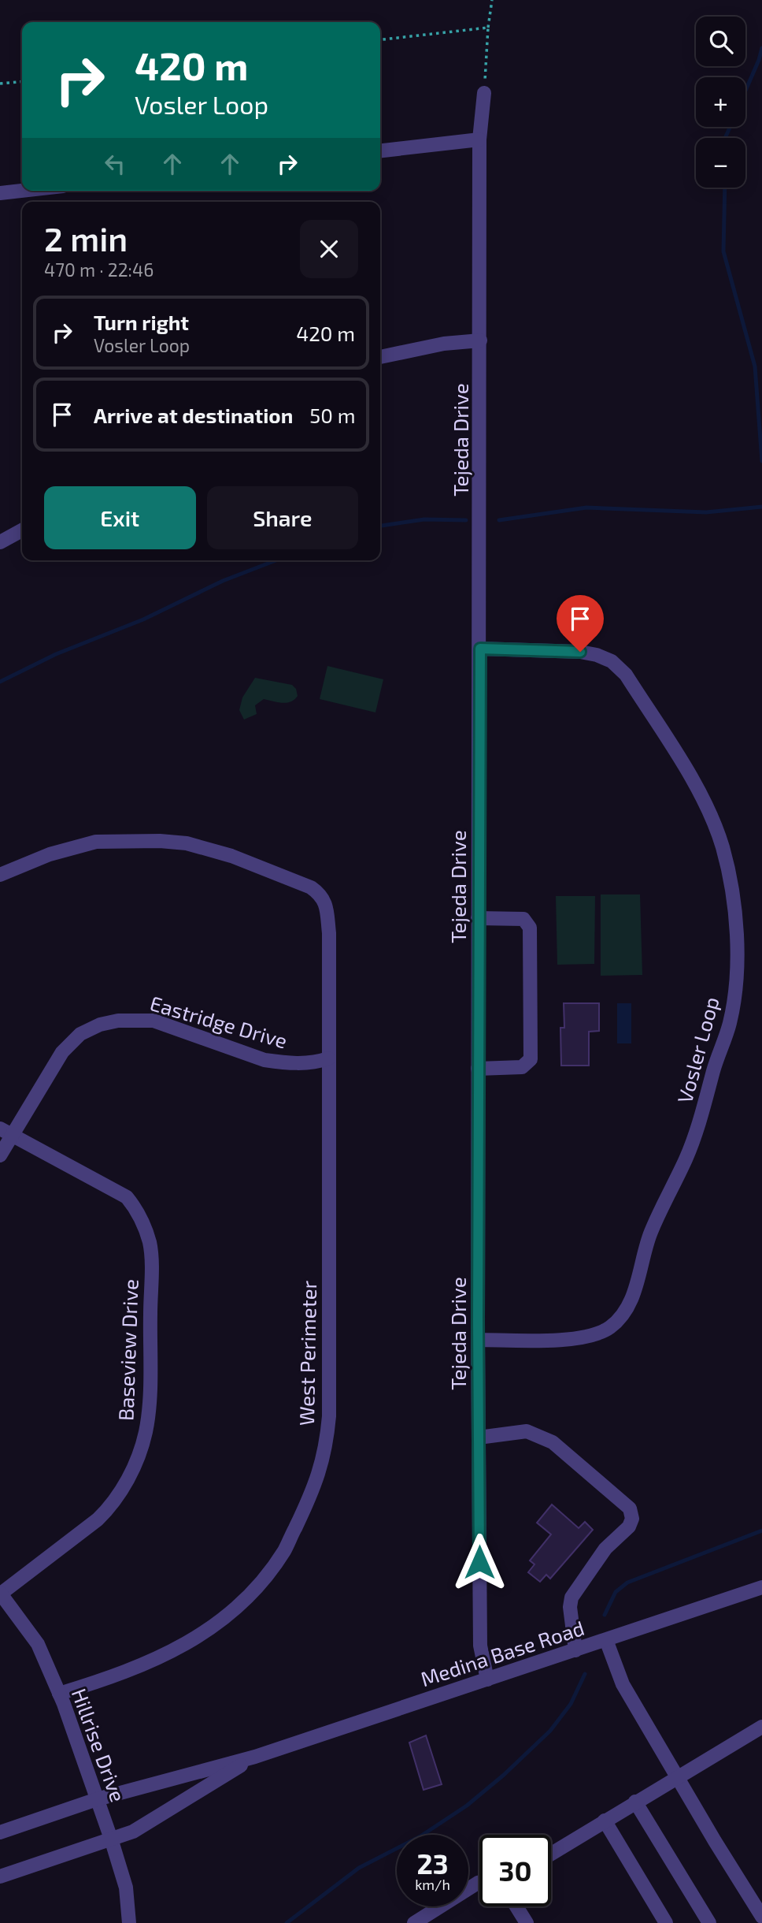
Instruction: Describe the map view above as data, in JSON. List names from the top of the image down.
{
  "streets": {
    "street": [
      "Tejeda Drive",
      "Eastridge Drive",
      "Vosler Loop",
      "Baseview Drive",
      "West Perimeter",
      "Medina Base Road",
      "Hillrise Drive"
    ]
  },
  "crossings": [
    ["Tejeda Drive", "Vosler Loop"],
    ["Tejeda Drive", "Medina Base Road"],
    ["Eastridge Drive", "Baseview Drive"],
    ["Eastridge Drive", "West Perimeter"],
    ["Baseview Drive", "Hillrise Drive"],
    ["West Perimeter", "Hillrise Drive"],
    ["Medina Base Road", "Hillrise Drive"]
  ],
  "page": {
    "map_buttons": ["+", "−"],
    "turn": ["420 m", "Vosler Loop"],
    "heading": ["2 min", "470 m · 22:46"],
    "list": [
      {
        "name": "Turn right",
        "note": "Vosler Loop",
        "value": "420 m"
      },
      {
        "name": "Arrive at destination",
        "value": "50 m"
      }
    ],
    "buttons": ["Exit", "Share"],
    "speed": "23 km/h",
    "limit": "30"
  }
}
